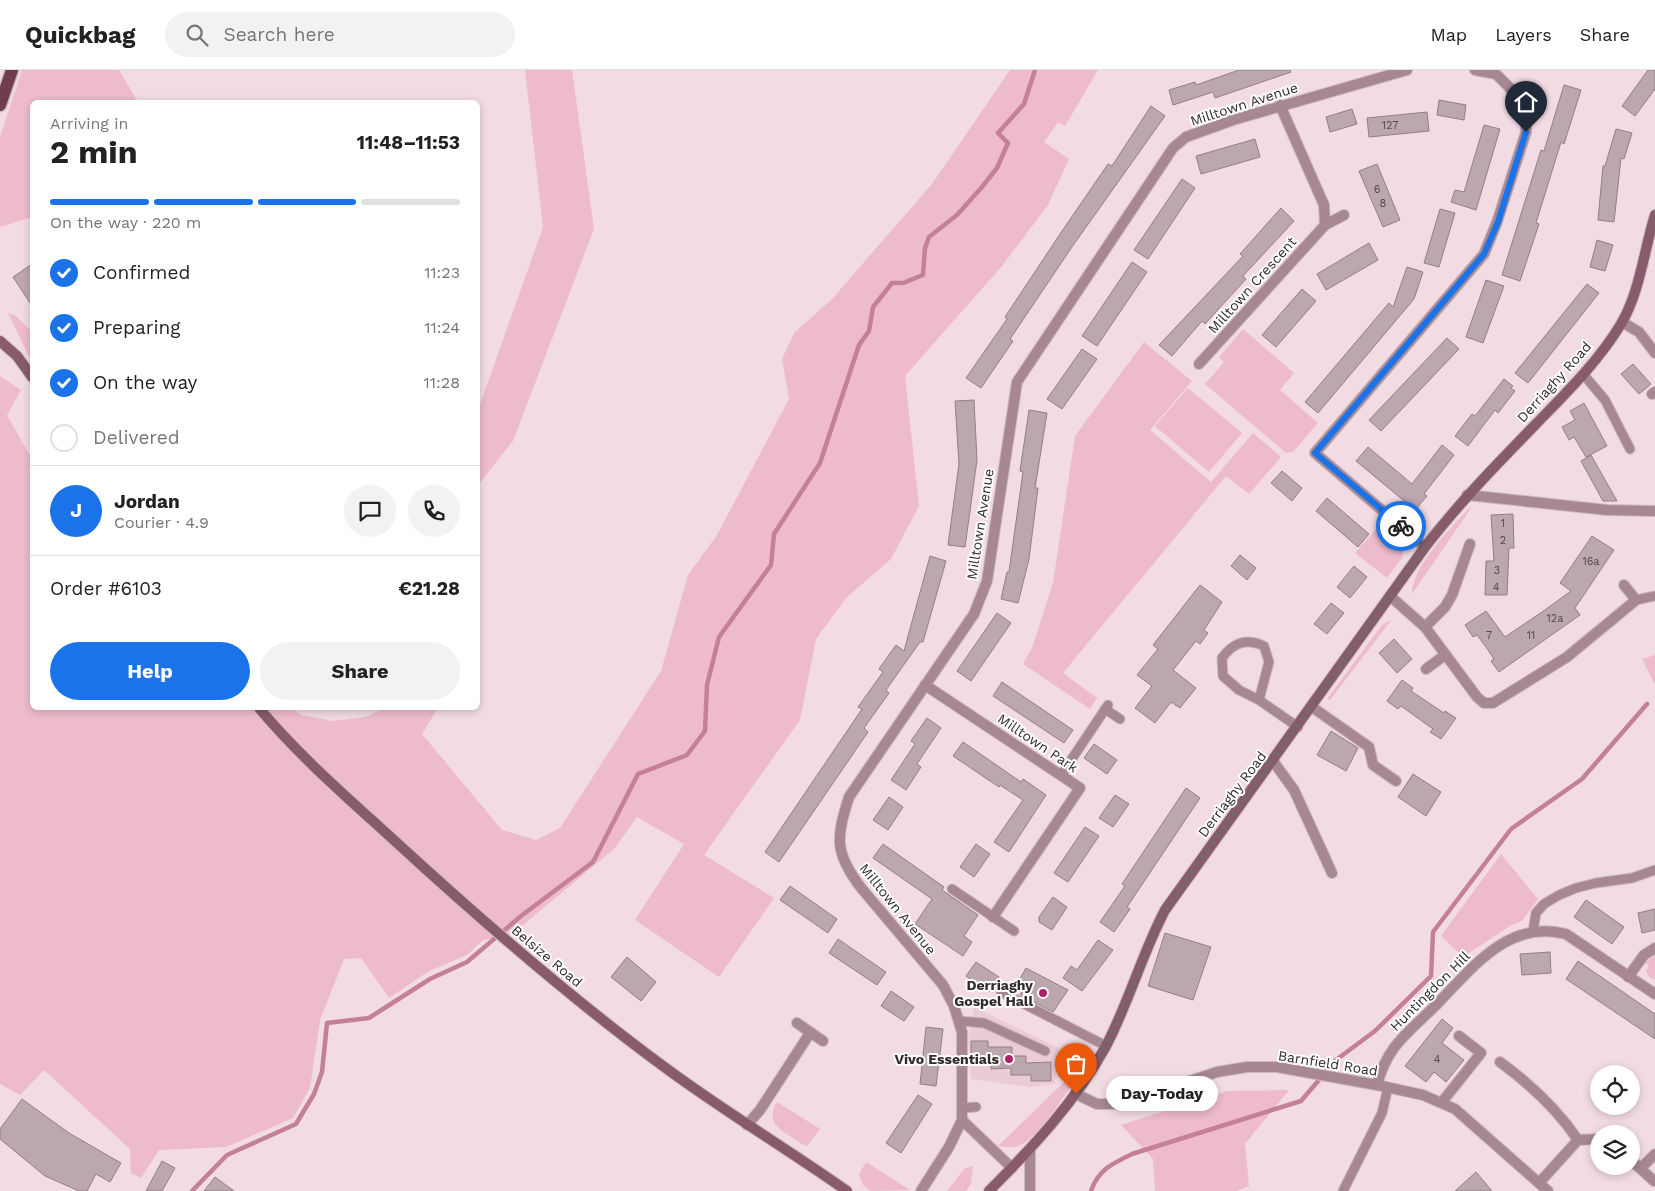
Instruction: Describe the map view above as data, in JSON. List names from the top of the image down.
{
  "streets": {
    "street": [
      "Milltown Avenue",
      "Milltown Crescent",
      "Derriaghy Road",
      "Milltown Park",
      "Belsize Road",
      "Huntingdon Hill",
      "Barnfield Road"
    ]
  },
  "crossings": [
    ["Milltown Avenue", "Milltown Park"],
    ["Derriaghy Road", "Barnfield Road"],
    ["Huntingdon Hill", "Barnfield Road"]
  ],
  "places": ["Derriaghy Gospel Hall", "Vivo Essentials", "Day-Today"],
  "house_numbers": [
    "127",
    "6",
    "8",
    "1",
    "2",
    "16a",
    "3",
    "4",
    "12a",
    "7",
    "11",
    "4"
  ],
  "page": {
    "header": "Quickbag",
    "search": "Search here",
    "nav": ["Map", "Layers", "Share"],
    "heading": ["2 min", "Arriving in", "11:48–11:53"],
    "panel": [
      "Jordan",
      "Courier · 4.9",
      "Order #6103",
      "€21.28"
    ],
    "bar": "On the way · 220 m",
    "list": [
      ["Confirmed", "11:23"],
      ["Preparing", "11:24"],
      ["On the way", "11:28"],
      "Delivered"
    ],
    "round": "J",
    "buttons": ["Help", "Share"],
    "bubble": "Day-Today"
  }
}
